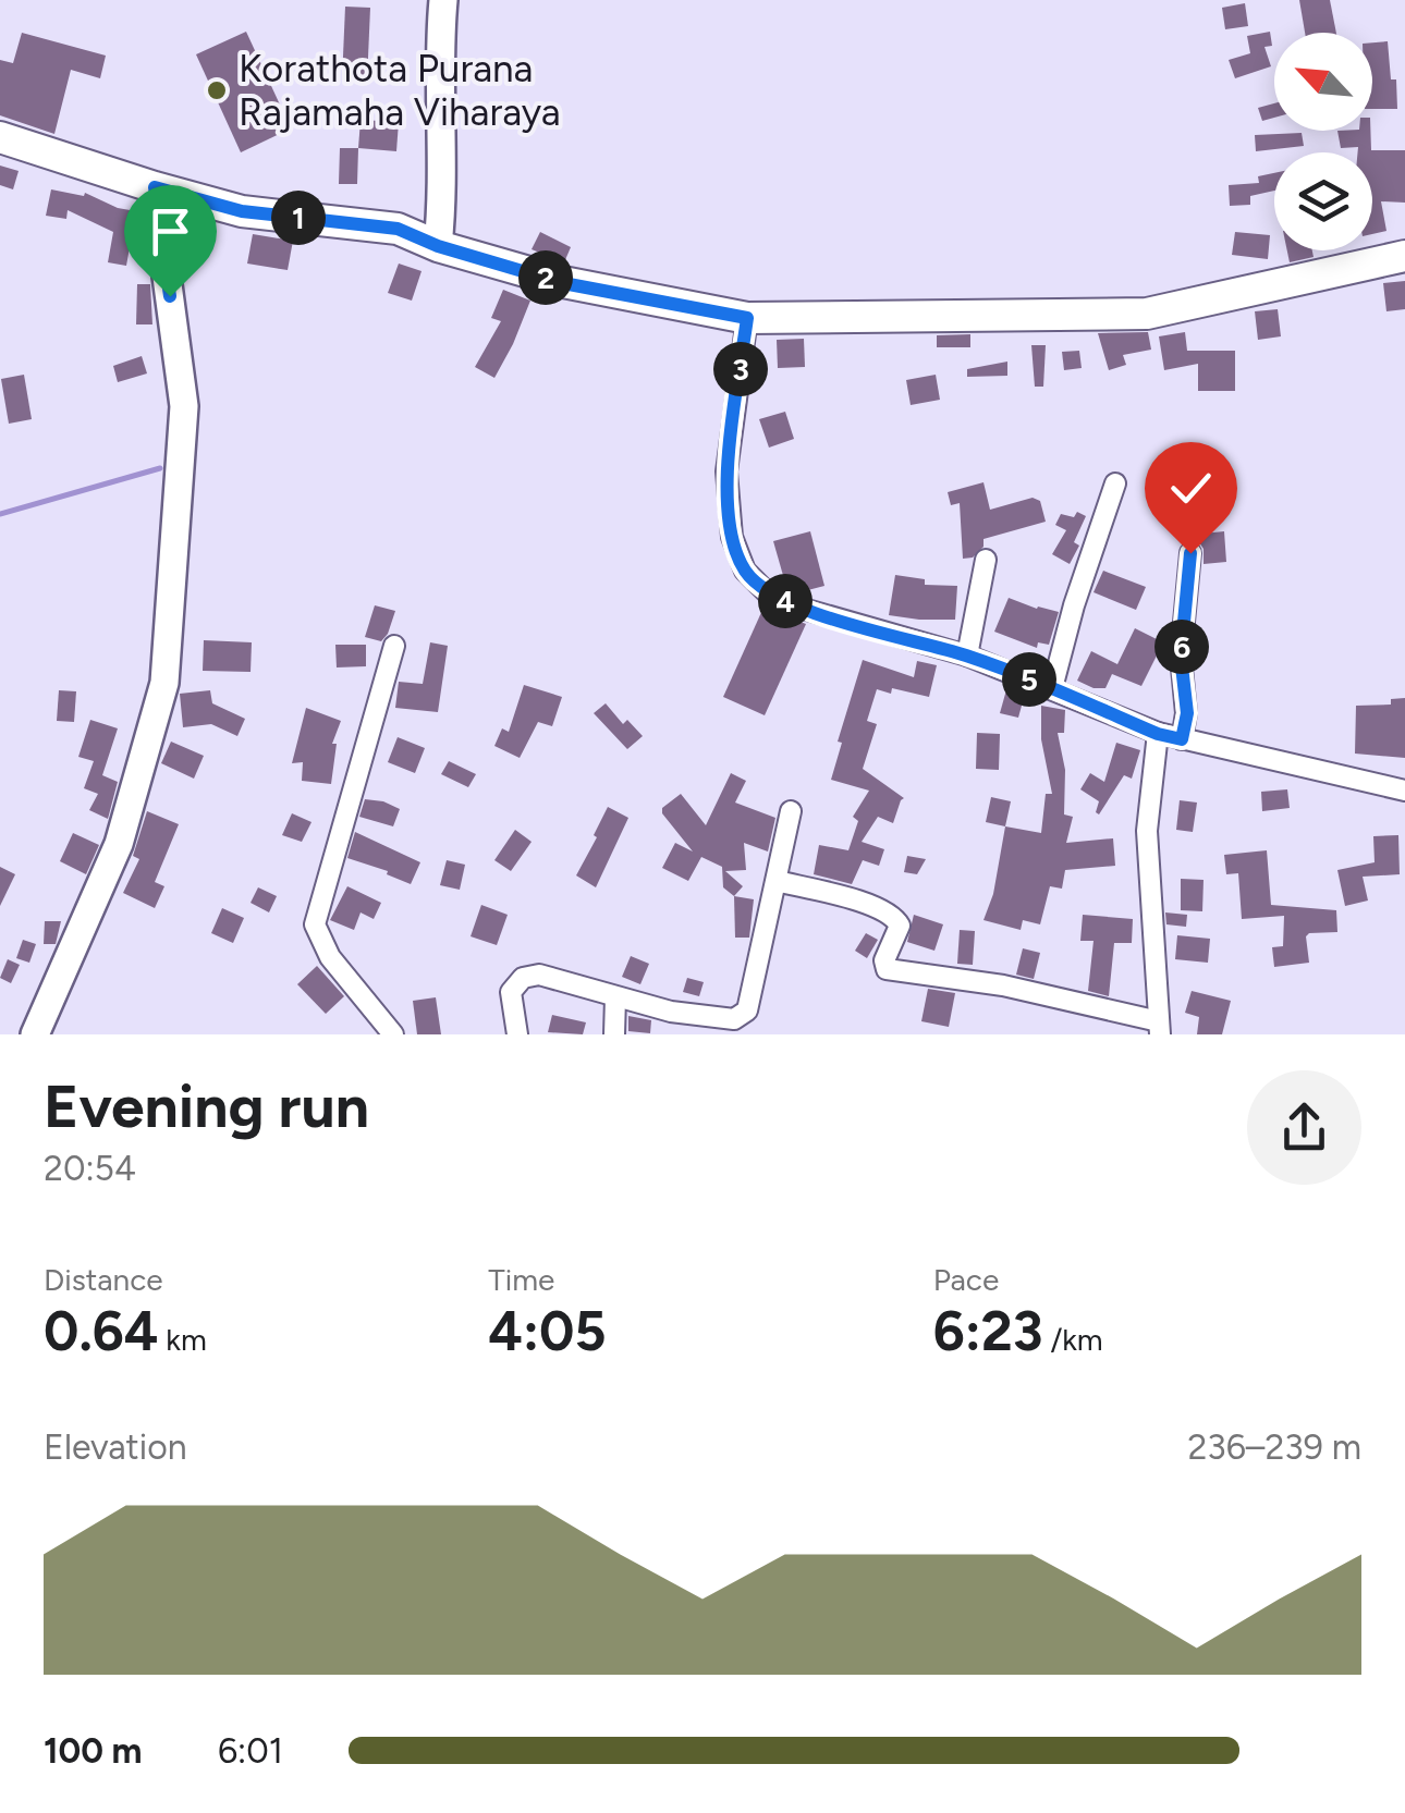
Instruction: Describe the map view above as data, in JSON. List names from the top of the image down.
{
  "places": ["Korathota Purana Rajamaha Viharaya"],
  "north": "top left",
  "page": {
    "pins": [
      "1",
      "2",
      "3",
      "4",
      "6",
      "5"
    ],
    "heading": ["Evening run", "20:54"],
    "stats": [
      ["Distance", "0.64 km"],
      ["Time", "4:05"],
      ["Pace", "6:23 /km"]
    ],
    "chart": ["Elevation", "236–239 m"],
    "list": [
      {
        "name": "100 m",
        "note": "6:01"
      }
    ]
  }
}
